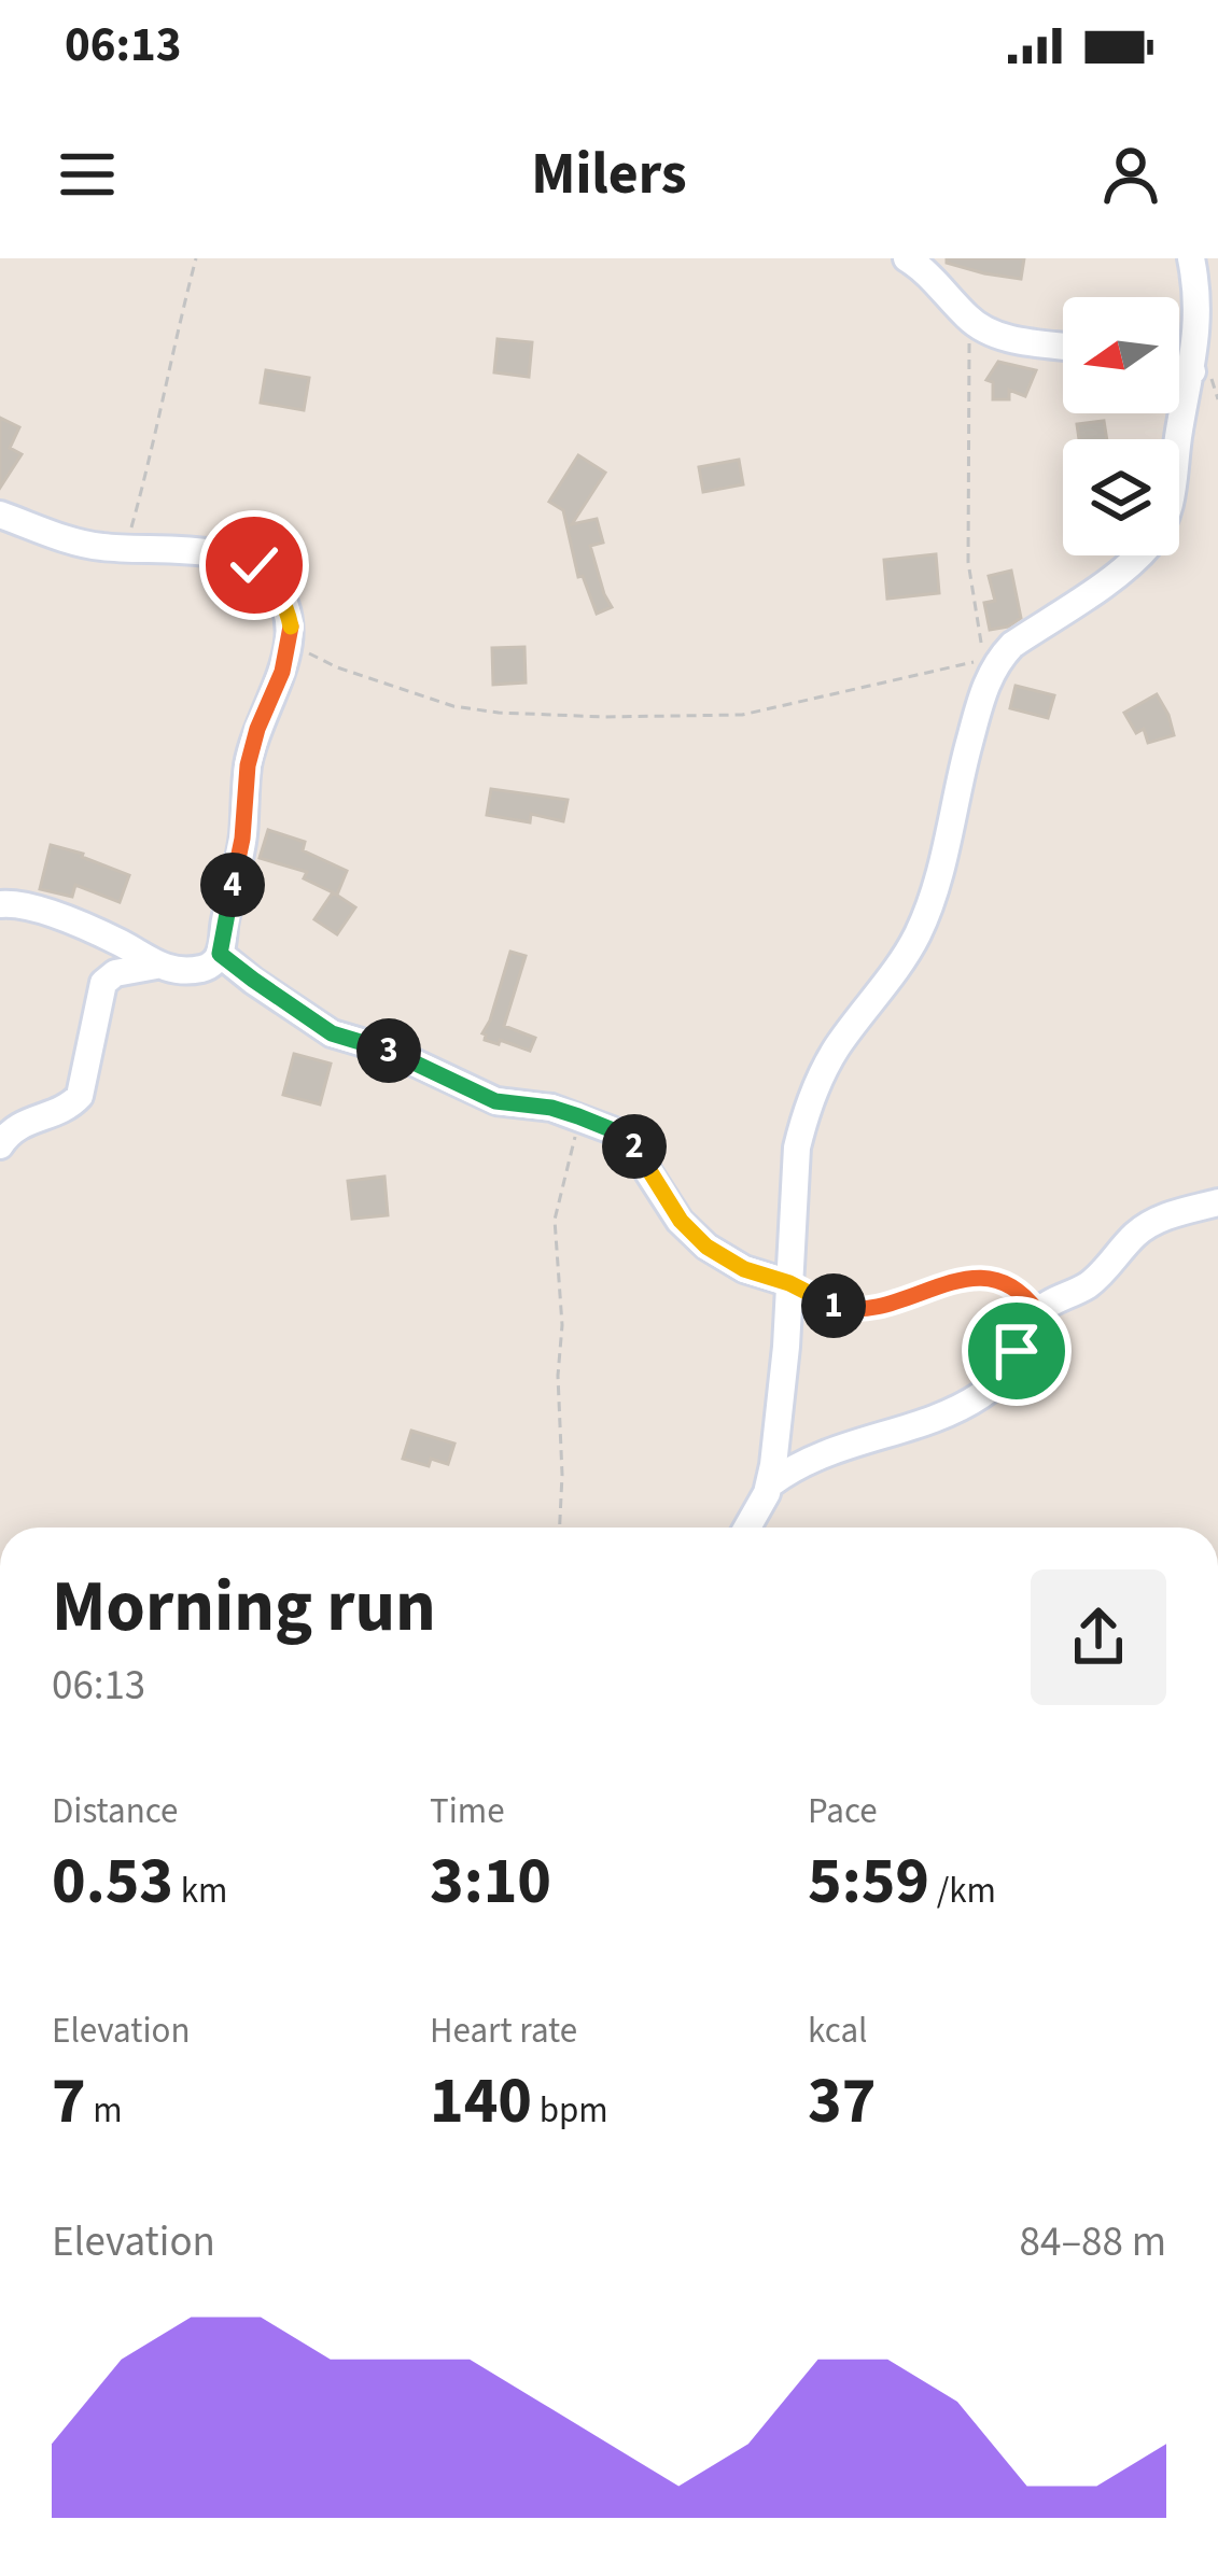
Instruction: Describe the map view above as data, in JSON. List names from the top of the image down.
{
  "north": "left",
  "page": {
    "status": "06:13",
    "header": "Milers",
    "pins": [
      "4",
      "3",
      "2",
      "1"
    ],
    "heading": ["Morning run", "06:13"],
    "stats": [
      ["Distance", "0.53 km"],
      ["Time", "3:10"],
      ["Pace", "5:59 /km"],
      ["Elevation", "7 m"],
      ["Heart rate", "140 bpm"],
      ["kcal", "37"]
    ],
    "chart": ["Elevation", "84–88 m"]
  }
}
